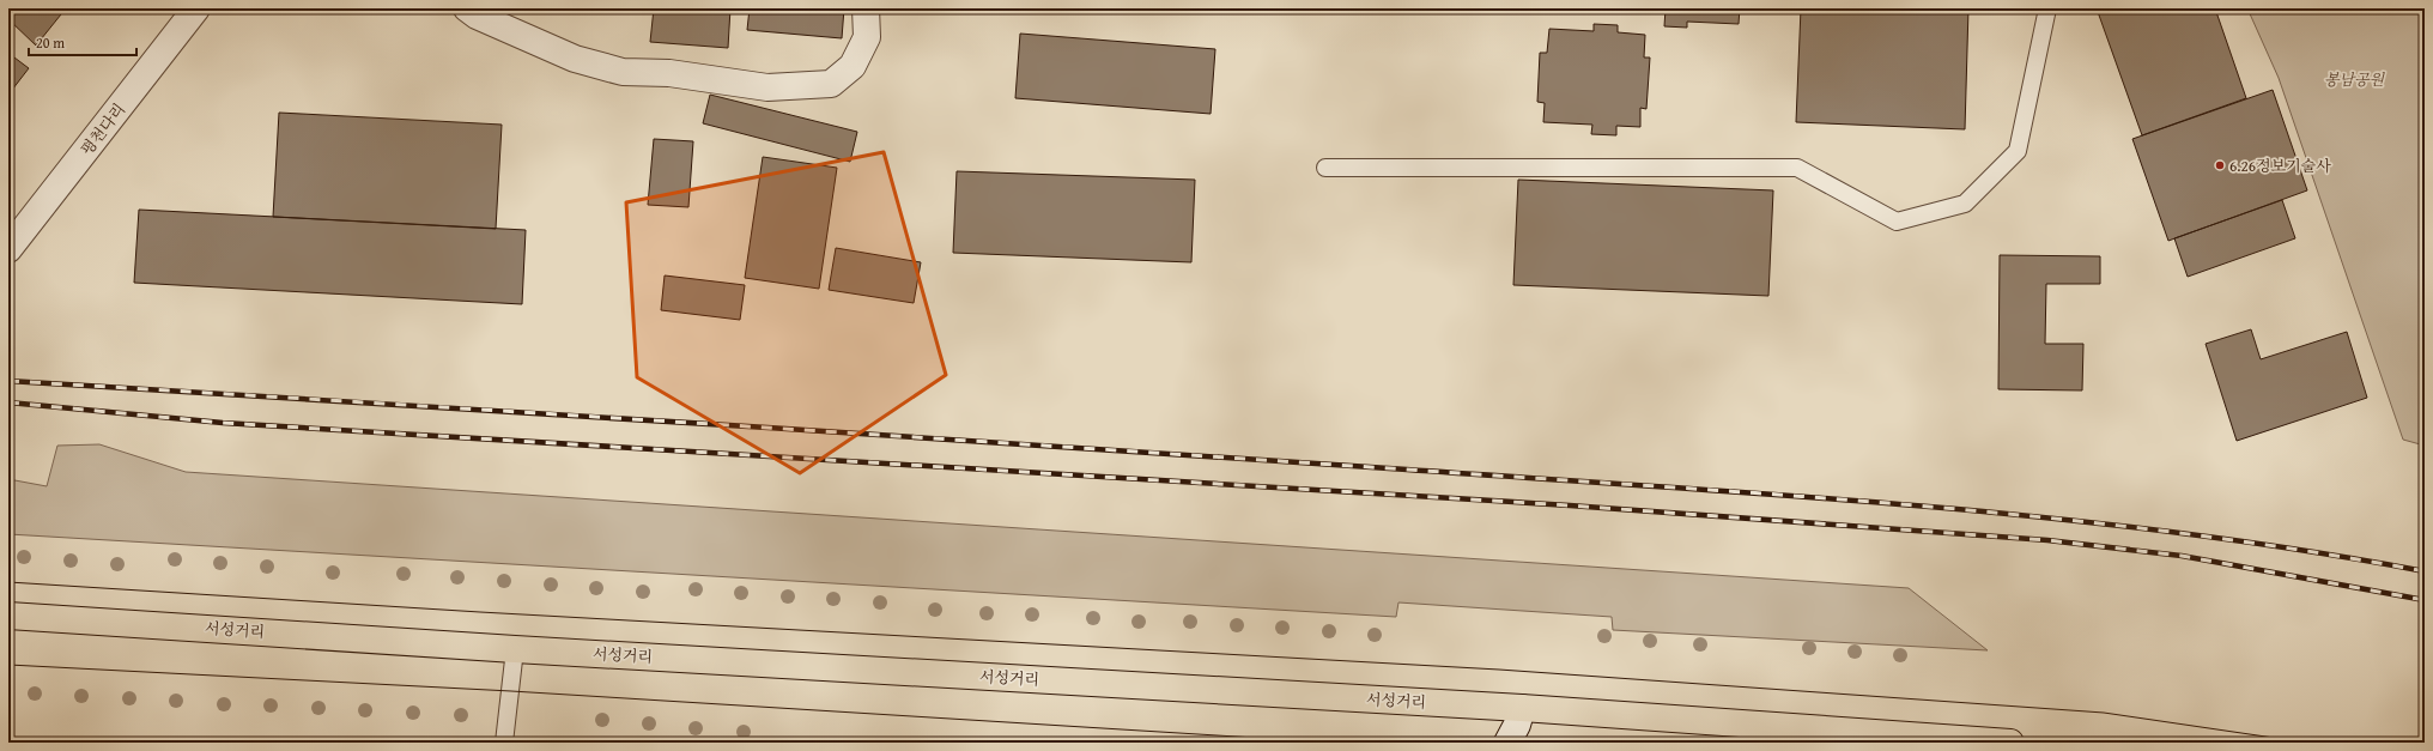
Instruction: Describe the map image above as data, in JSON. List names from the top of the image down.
{
  "streets": {
    "main road": ["서성거리"],
    "street": ["평천다리"]
  },
  "parks": ["봉남공원"],
  "places": ["6.26정보기술사"],
  "scale_bar": "20 m"
}
